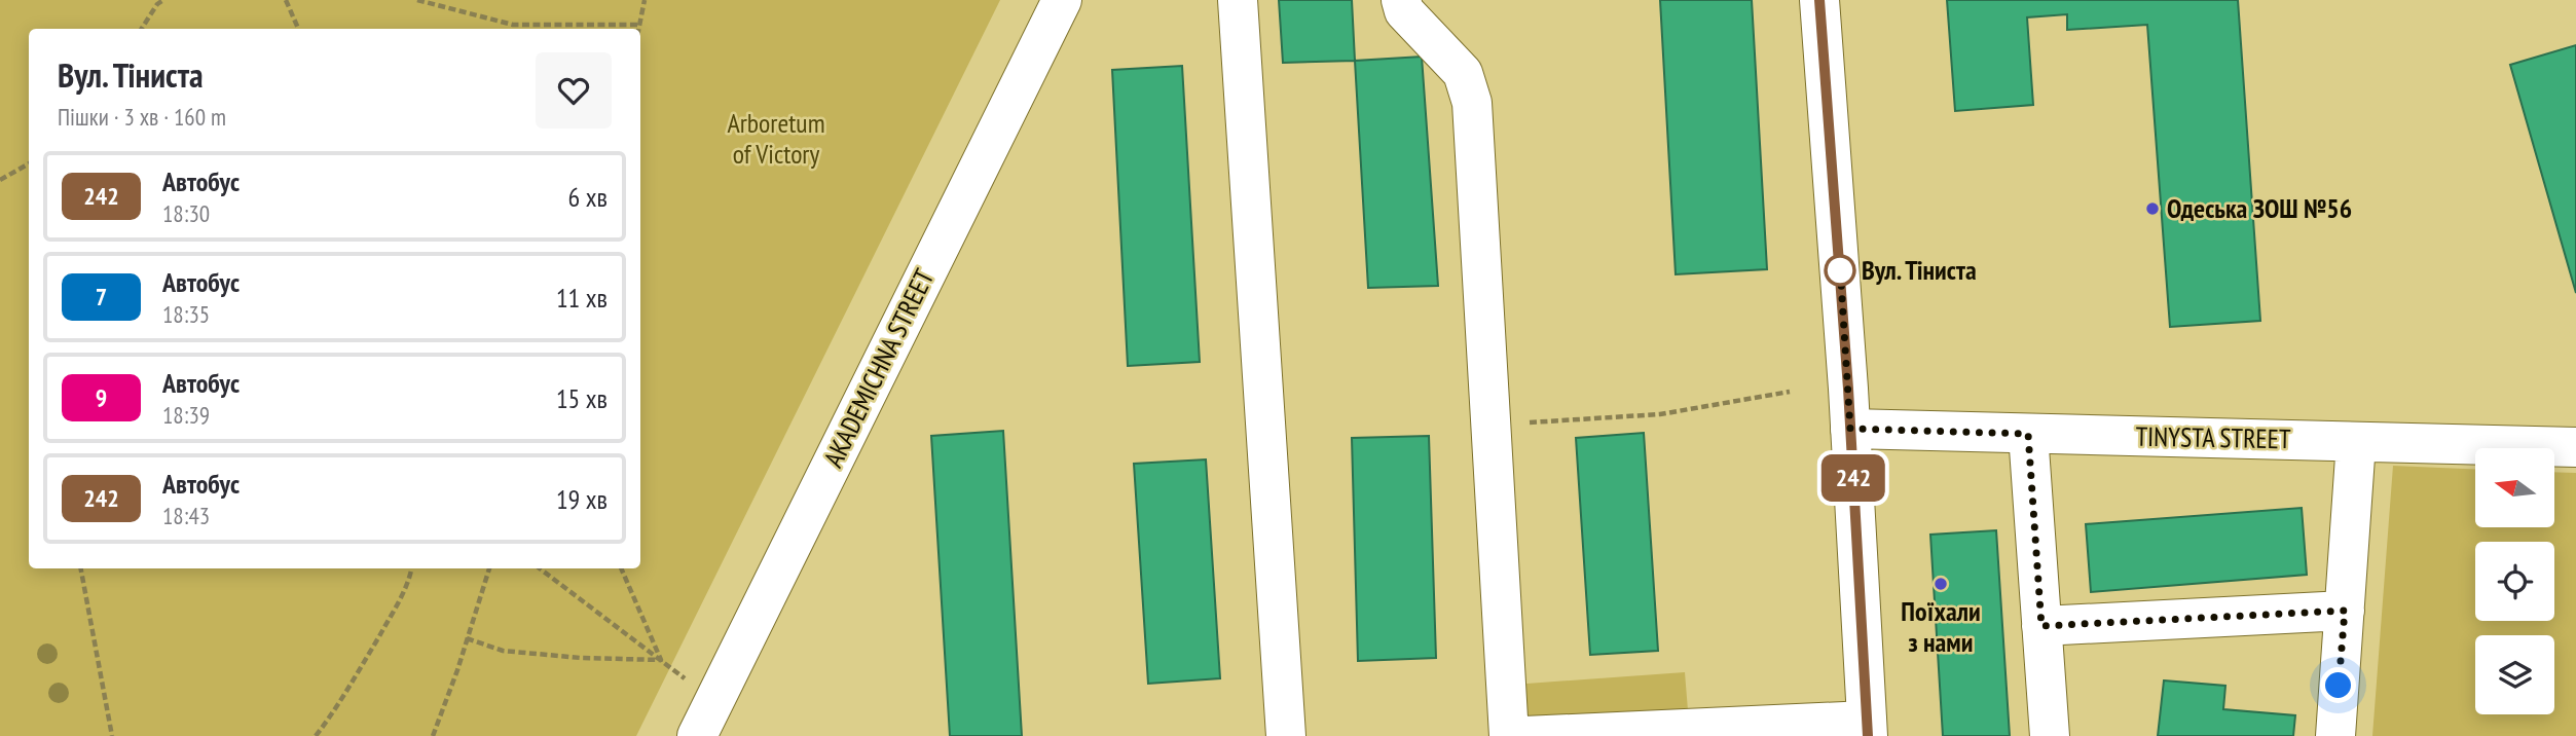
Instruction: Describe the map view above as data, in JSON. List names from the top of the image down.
{
  "streets": {
    "street": ["AKADEMICHNA STREET", "TINYSTA STREET"]
  },
  "parks": ["Arboretum of Victory"],
  "places": ["Одеська ЗОШ №56", "Вул. Тіниста", "Поїхали з нами"],
  "lines": ["bus line 242"],
  "north": "left",
  "page": {
    "on_map": "242",
    "heading": ["Вул. Тіниста", "Пішки · 3 хв · 160 m"],
    "list": [
      {
        "mark": "242",
        "name": "Автобус",
        "note": "18:30",
        "value": "6 хв"
      },
      {
        "mark": "7",
        "name": "Автобус",
        "note": "18:35",
        "value": "11 хв"
      },
      {
        "mark": "9",
        "name": "Автобус",
        "note": "18:39",
        "value": "15 хв"
      },
      {
        "mark": "242",
        "name": "Автобус",
        "note": "18:43",
        "value": "19 хв"
      }
    ]
  }
}
